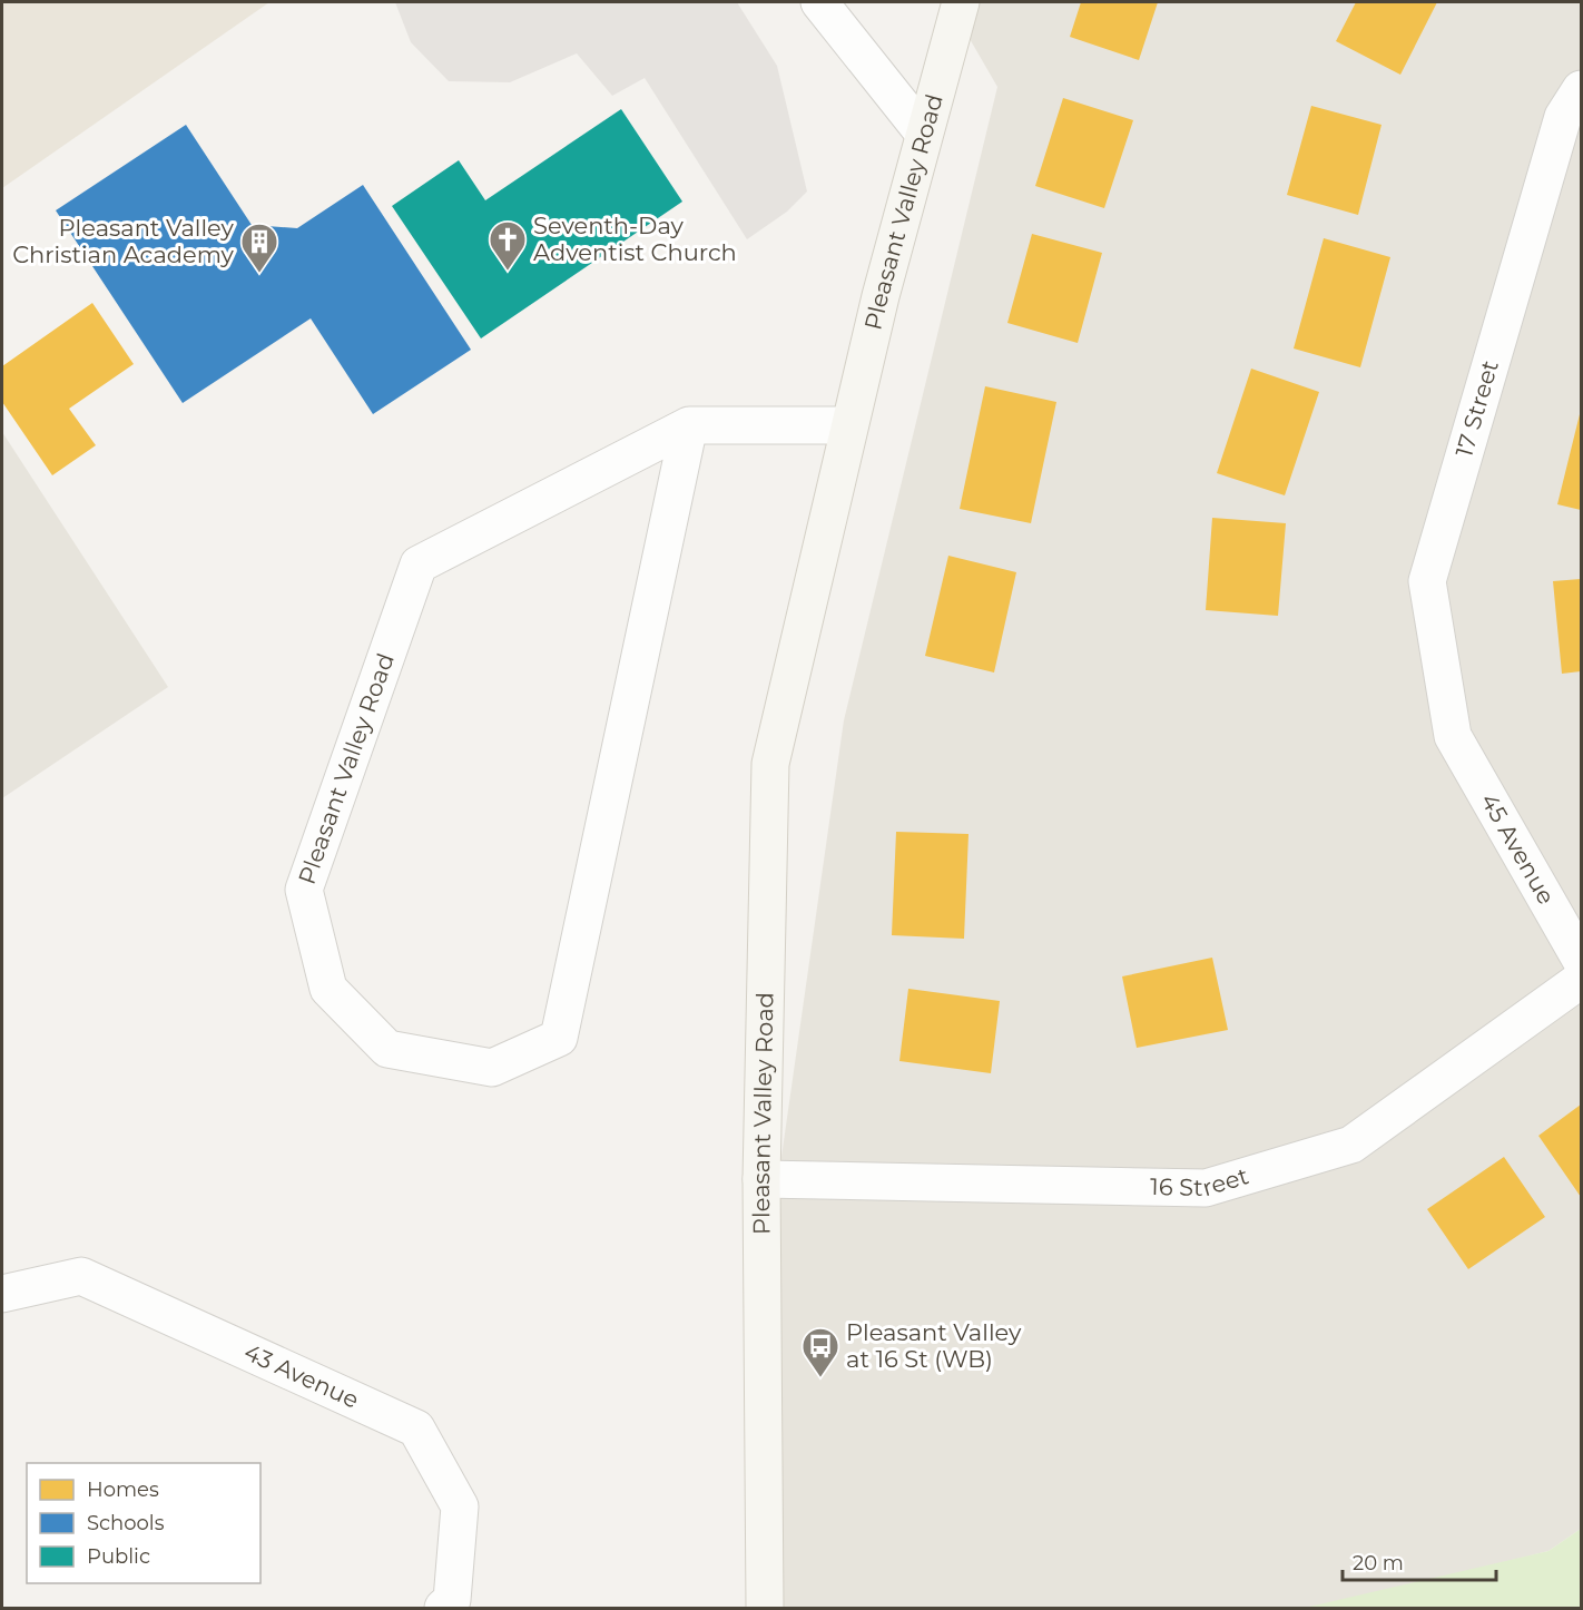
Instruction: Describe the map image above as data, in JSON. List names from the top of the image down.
{
  "streets": {
    "street": [
      "Pleasant Valley Road",
      "17 Street",
      "45 Avenue",
      "16 Street",
      "43 Avenue"
    ]
  },
  "crossings": [
    ["Pleasant Valley Road", "16 Street"],
    ["17 Street", "45 Avenue"]
  ],
  "places": {
    "church": ["Seventh-Day Adventist Church"],
    "building": ["Pleasant Valley Christian Academy"],
    "bus stop": ["Pleasant Valley at 16 St (WB)"]
  },
  "legend": ["Homes", "Schools", "Public"],
  "scale_bar": "20 m"
}
